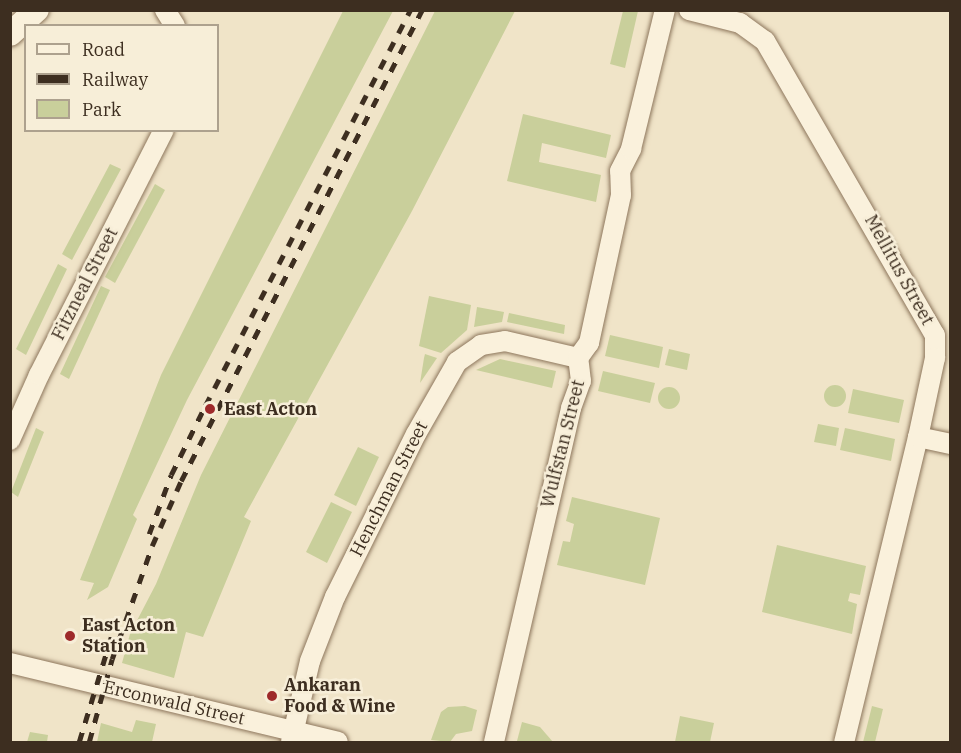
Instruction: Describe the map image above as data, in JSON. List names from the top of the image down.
{
  "streets": {
    "street": [
      "Mellitus Street",
      "Fitzneal Street",
      "Wulfstan Street",
      "Henchman Street",
      "Erconwald Street"
    ]
  },
  "crossings": [
    ["Wulfstan Street", "Henchman Street"],
    ["Henchman Street", "Erconwald Street"]
  ],
  "places": ["East Acton", "East Acton Station", "Ankaran Food & Wine"],
  "legend": ["Road", "Railway", "Park"]
}
